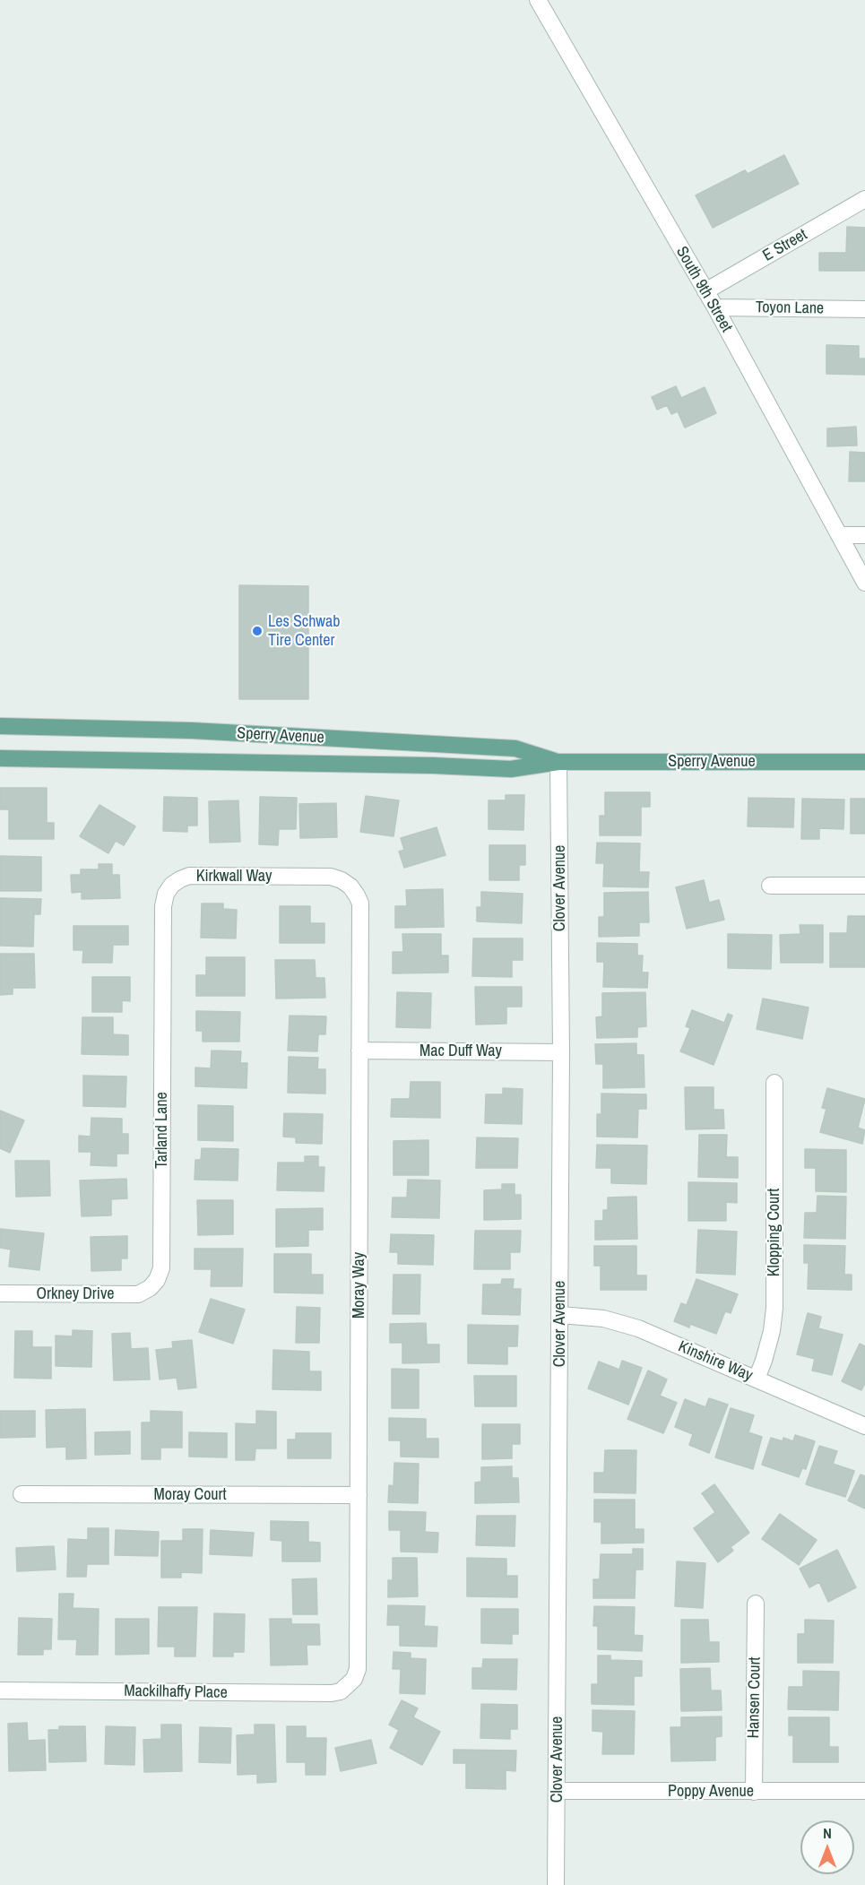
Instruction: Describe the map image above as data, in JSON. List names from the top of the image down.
{
  "streets": {
    "main road": ["Sperry Avenue"],
    "street": [
      "E Street",
      "South 9th Street",
      "Toyon Lane",
      "Kirkwall Way",
      "Clover Avenue",
      "Mac Duff Way",
      "Tarland Lane",
      "Klopping Court",
      "Moray Way",
      "Orkney Drive",
      "Kinshire Way",
      "Moray Court",
      "Mackilhaffy Place",
      "Hansen Court",
      "Poppy Avenue"
    ]
  },
  "crossings": [
    ["E Street", "South 9th Street"],
    ["South 9th Street", "Toyon Lane"],
    ["Sperry Avenue", "Clover Avenue"],
    ["Kirkwall Way", "Tarland Lane"],
    ["Kirkwall Way", "Moray Way"],
    ["Clover Avenue", "Mac Duff Way"],
    ["Clover Avenue", "Kinshire Way"],
    ["Clover Avenue", "Poppy Avenue"],
    ["Mac Duff Way", "Moray Way"],
    ["Tarland Lane", "Orkney Drive"],
    ["Klopping Court", "Kinshire Way"],
    ["Moray Way", "Moray Court"],
    ["Moray Way", "Mackilhaffy Place"],
    ["Hansen Court", "Poppy Avenue"]
  ],
  "places": ["Les Schwab Tire Center"],
  "north": "top"
}
